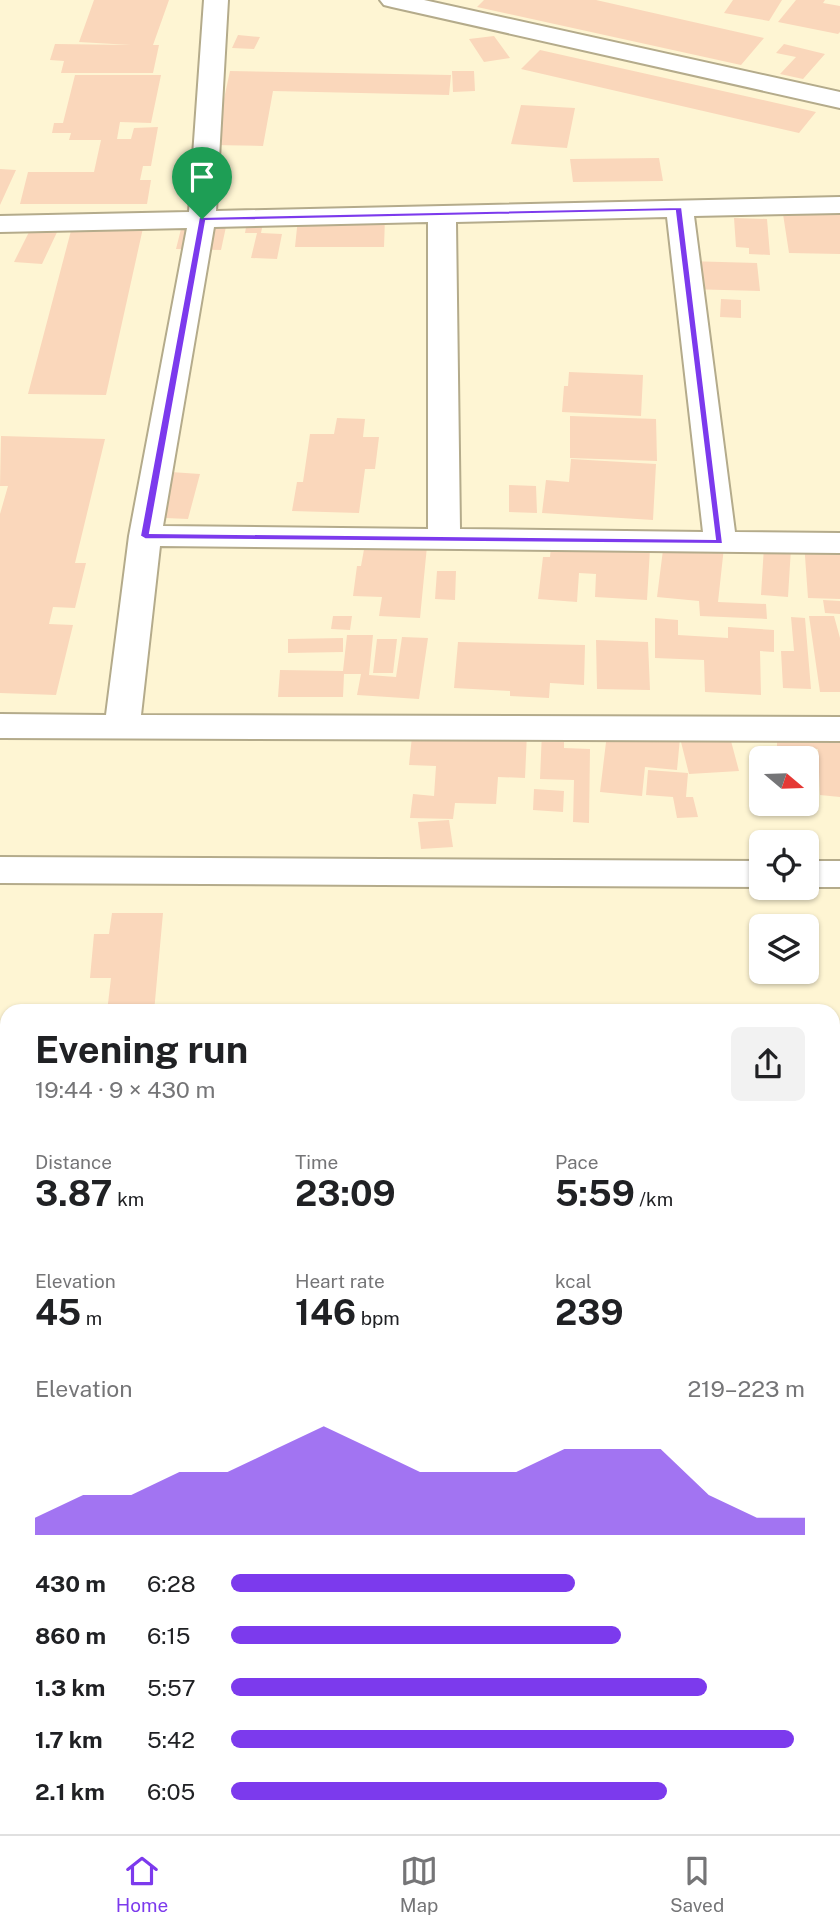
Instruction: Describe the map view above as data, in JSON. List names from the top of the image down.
{
  "north": "right",
  "page": {
    "heading": ["Evening run", "19:44 · 9 × 430 m"],
    "stats": [
      ["Distance", "3.87 km"],
      ["Time", "23:09"],
      ["Pace", "5:59 /km"],
      ["Elevation", "45 m"],
      ["Heart rate", "146 bpm"],
      ["kcal", "239"]
    ],
    "chart": ["Elevation", "219–223 m"],
    "list": [
      {
        "name": "430 m",
        "note": "6:28"
      },
      {
        "name": "860 m",
        "note": "6:15"
      },
      {
        "name": "1.3 km",
        "note": "5:57"
      },
      {
        "name": "1.7 km",
        "note": "5:42"
      },
      {
        "name": "2.1 km",
        "note": "6:05"
      }
    ],
    "tabs": ["Home", "Map", "Saved"]
  }
}
